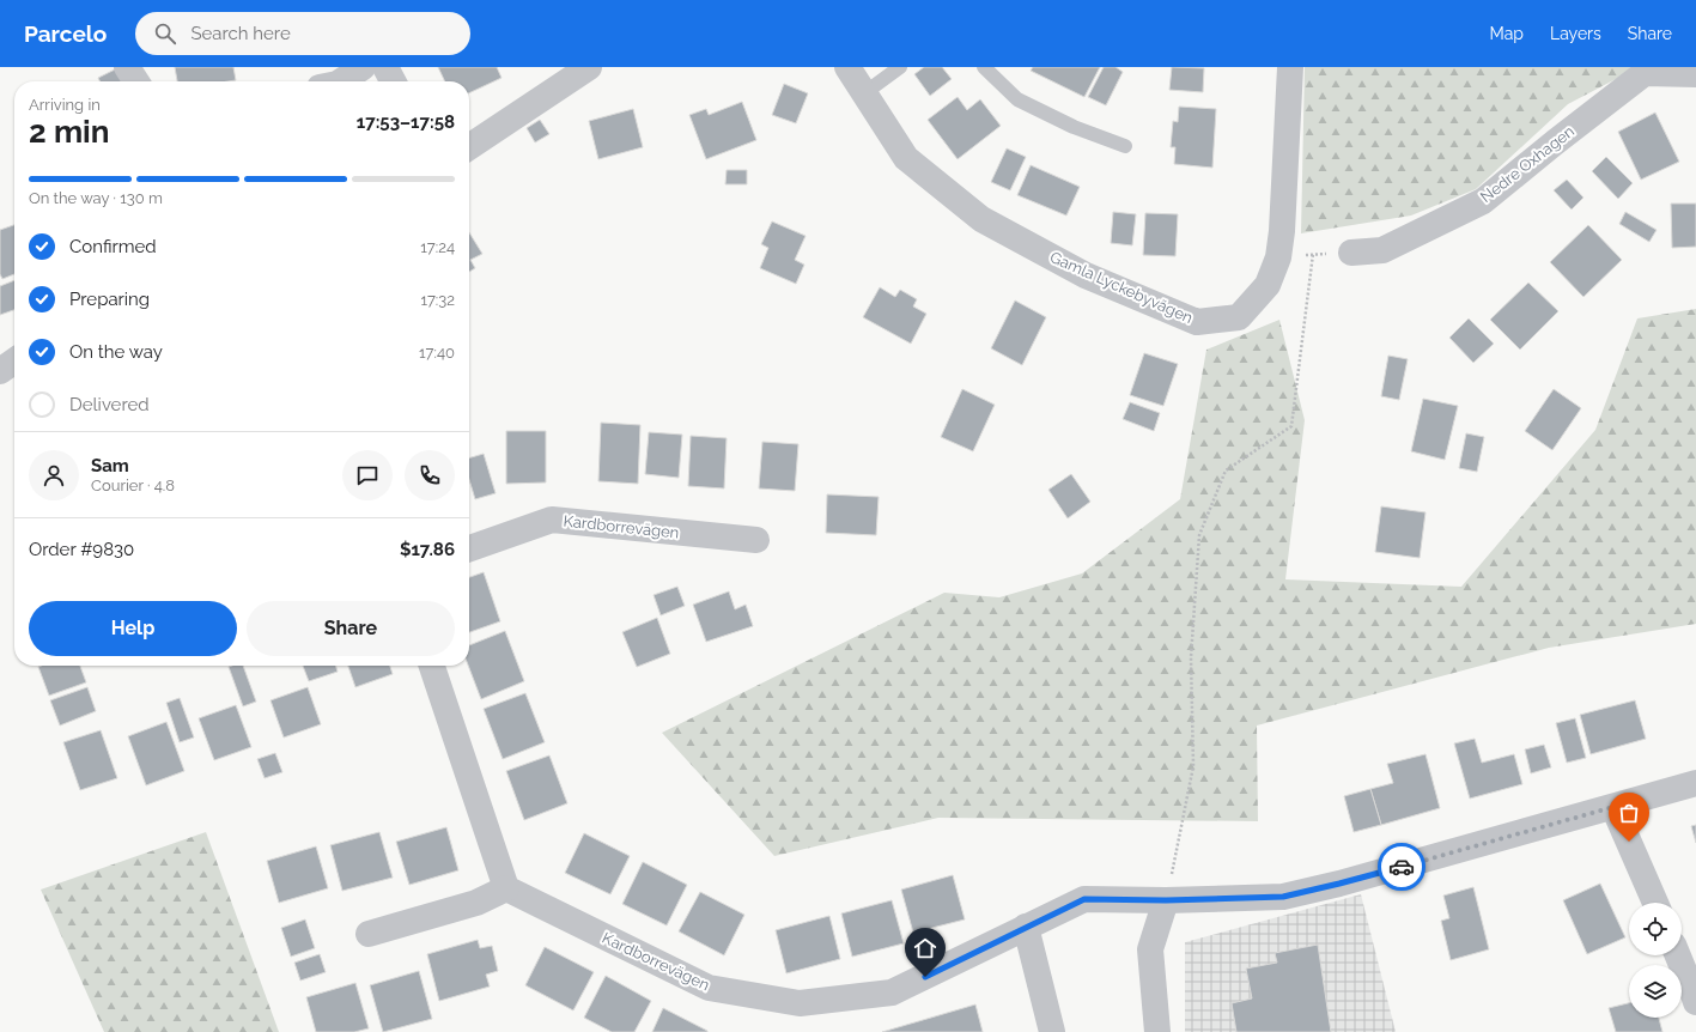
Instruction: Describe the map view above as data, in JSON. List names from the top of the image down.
{
  "streets": {
    "street": ["Nedre Oxhagen", "Gamla Lyckebyvägen", "Kardborrevägen"]
  },
  "page": {
    "header": "Parcelo",
    "search": "Search here",
    "nav": ["Map", "Layers", "Share"],
    "heading": ["2 min", "Arriving in", "17:53–17:58"],
    "panel": [
      "Sam",
      "Courier · 4.8",
      "Order #9830",
      "$17.86"
    ],
    "bar": "On the way · 130 m",
    "list": [
      ["Confirmed", "17:24"],
      ["Preparing", "17:32"],
      ["On the way", "17:40"],
      "Delivered"
    ],
    "buttons": ["Help", "Share"]
  }
}
